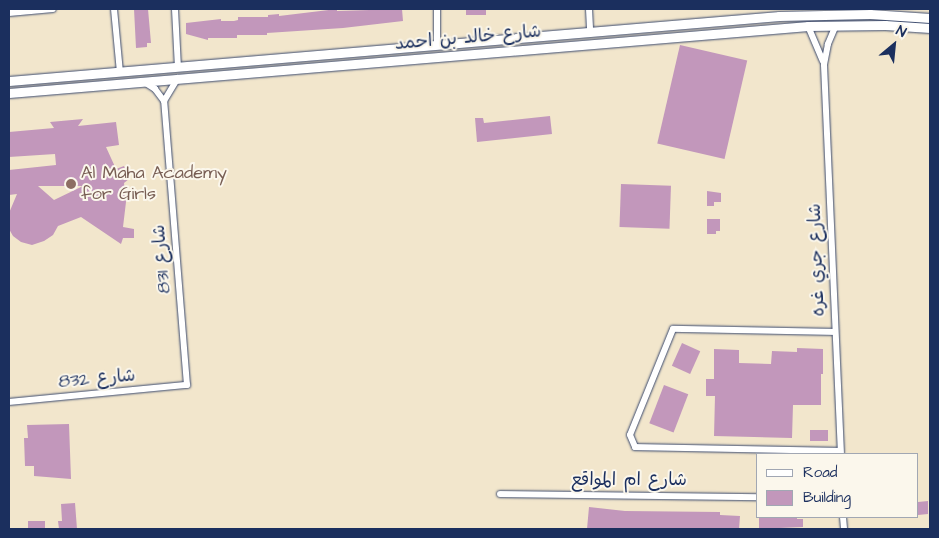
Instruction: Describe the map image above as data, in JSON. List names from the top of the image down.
{
  "streets": {
    "main road": ["شارع خالد بن احمد"],
    "street": [
      "شارع 831",
      "شارع جري غره",
      "شارع 832",
      "شارع ام المواقع"
    ]
  },
  "crossings": [
    ["شارع خالد بن احمد", "شارع جري غره"],
    ["شارع 831", "شارع 832"]
  ],
  "places": ["Al Maha Academy for Girls"],
  "legend": ["Road", "Building"],
  "north": "top right"
}
